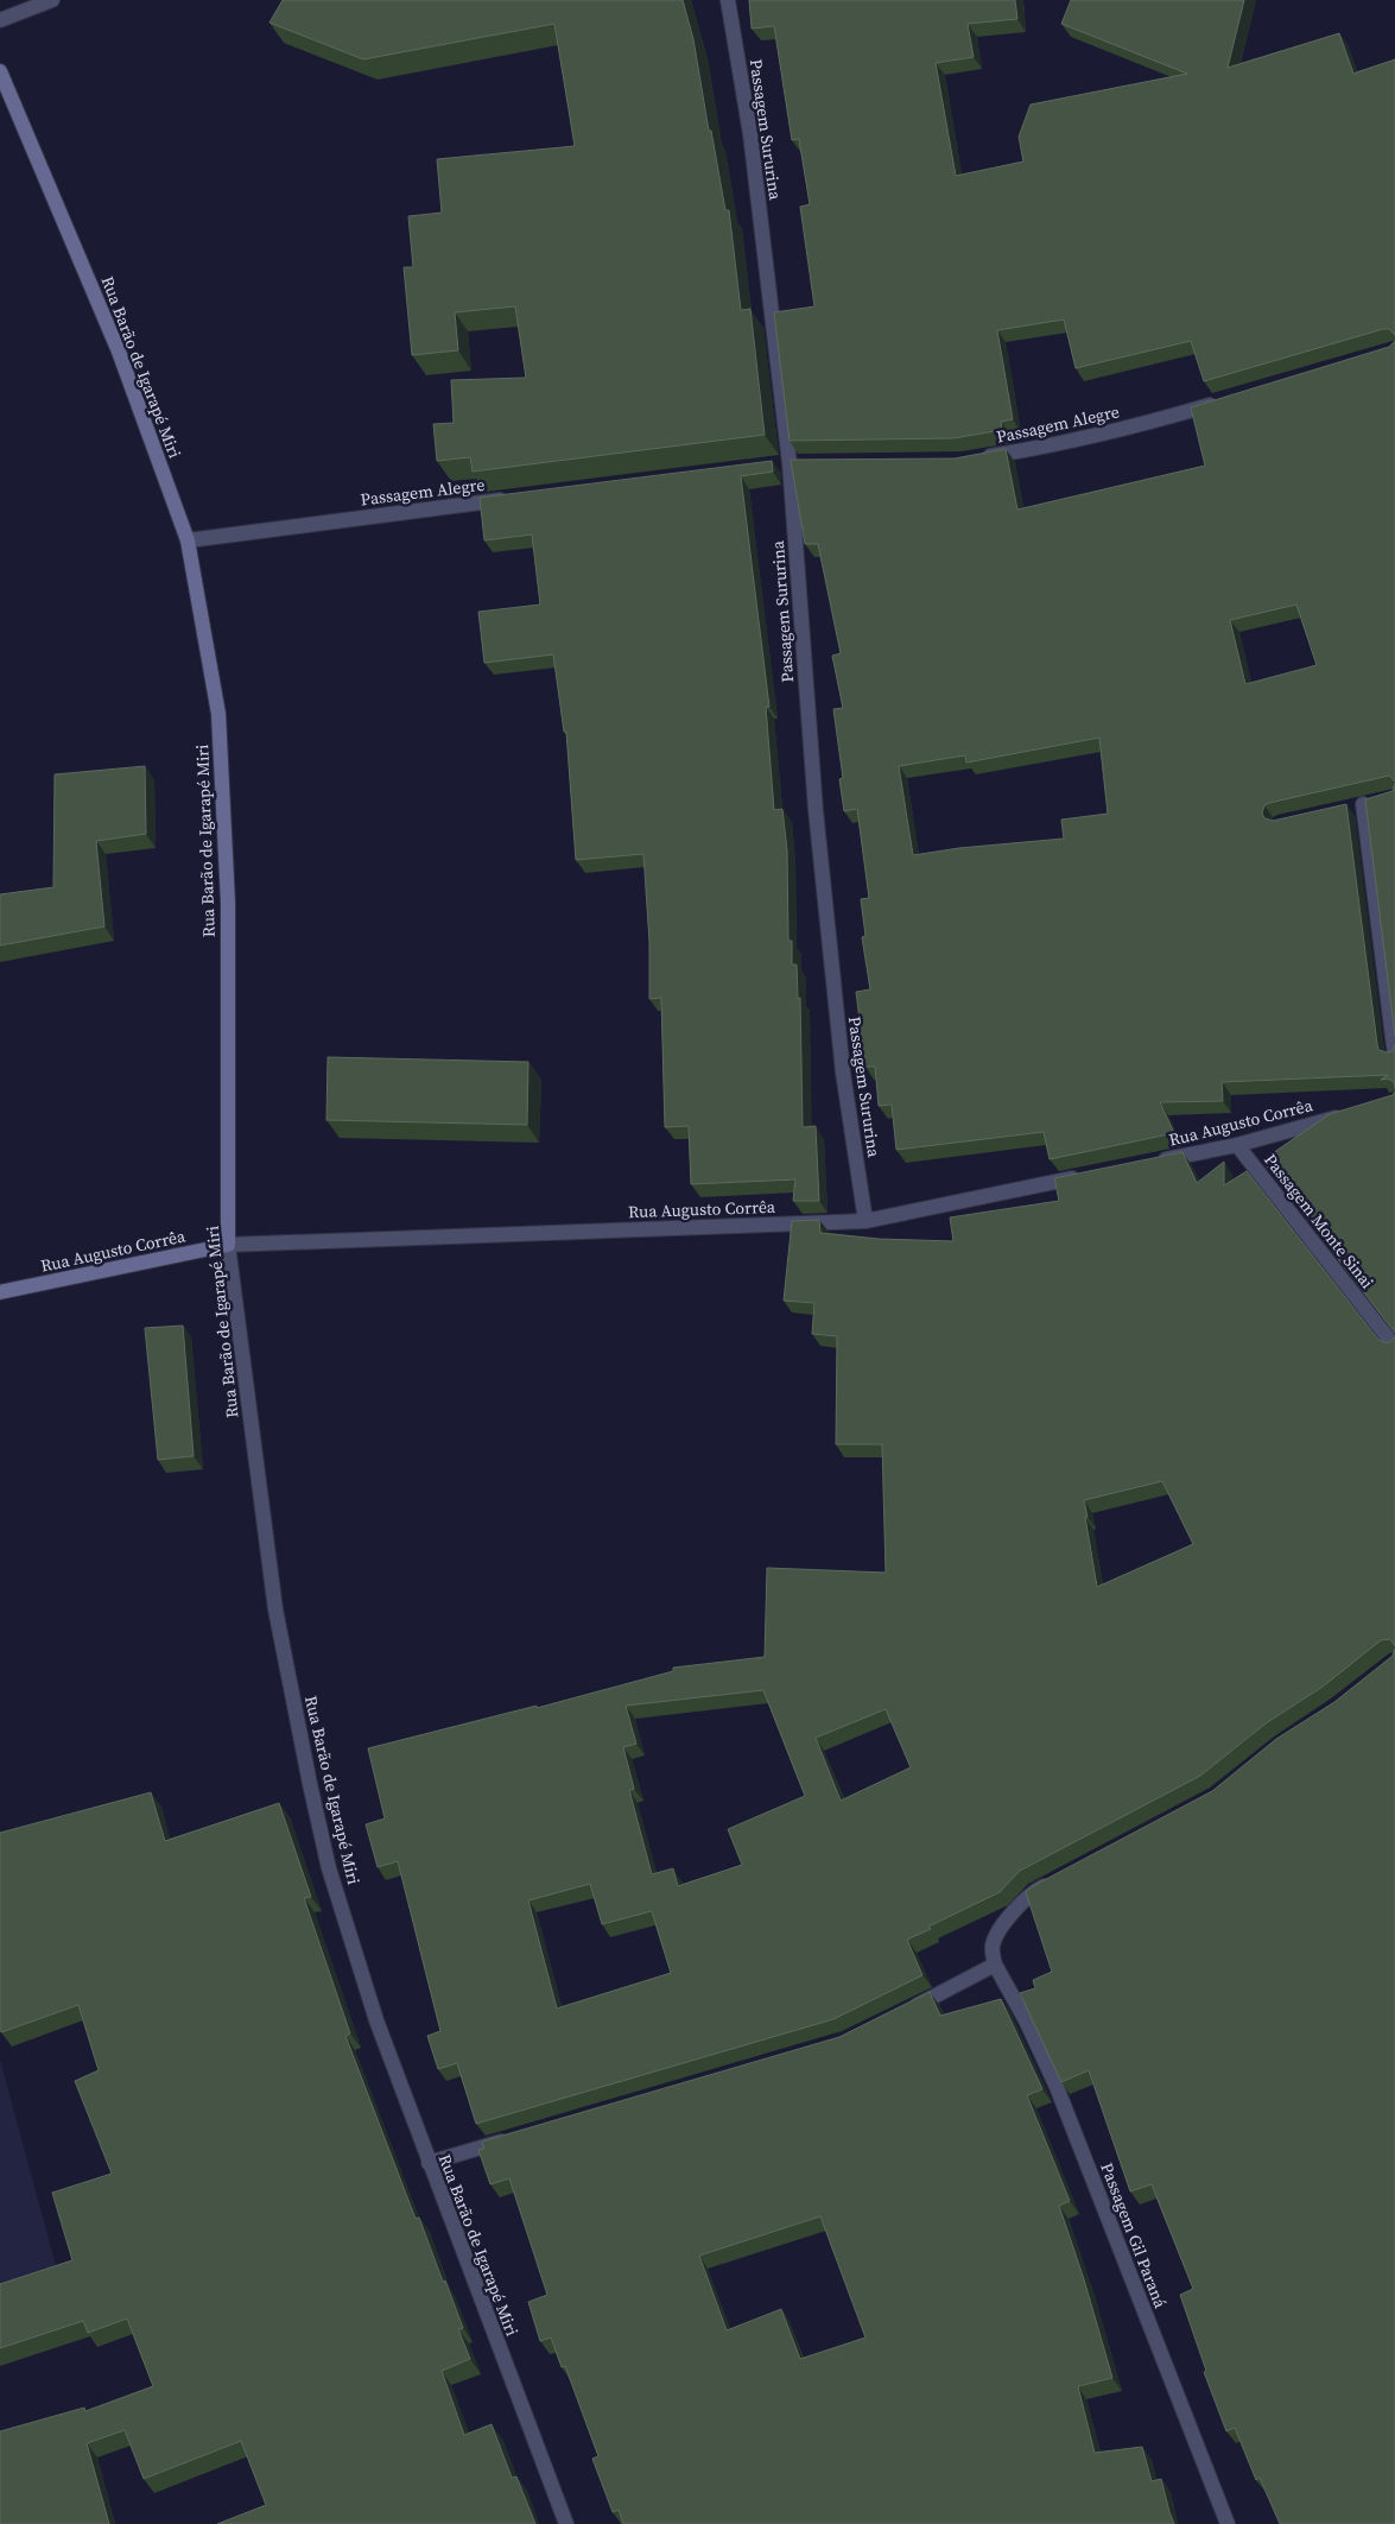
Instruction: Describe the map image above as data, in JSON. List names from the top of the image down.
{
  "streets": {
    "main road": ["Rua Barão de Igarapé Miri", "Rua Augusto Corrêa"],
    "street": [
      "Passagem Sururina",
      "Passagem Alegre",
      "Passagem Monte Sinai",
      "Passagem Gil Paraná"
    ]
  },
  "crossings": [
    ["Passagem Sururina", "Rua Augusto Corrêa"],
    ["Rua Barão de Igarapé Miri", "Passagem Alegre"],
    ["Rua Barão de Igarapé Miri", "Rua Augusto Corrêa"],
    ["Rua Augusto Corrêa", "Passagem Monte Sinai"]
  ]
}
